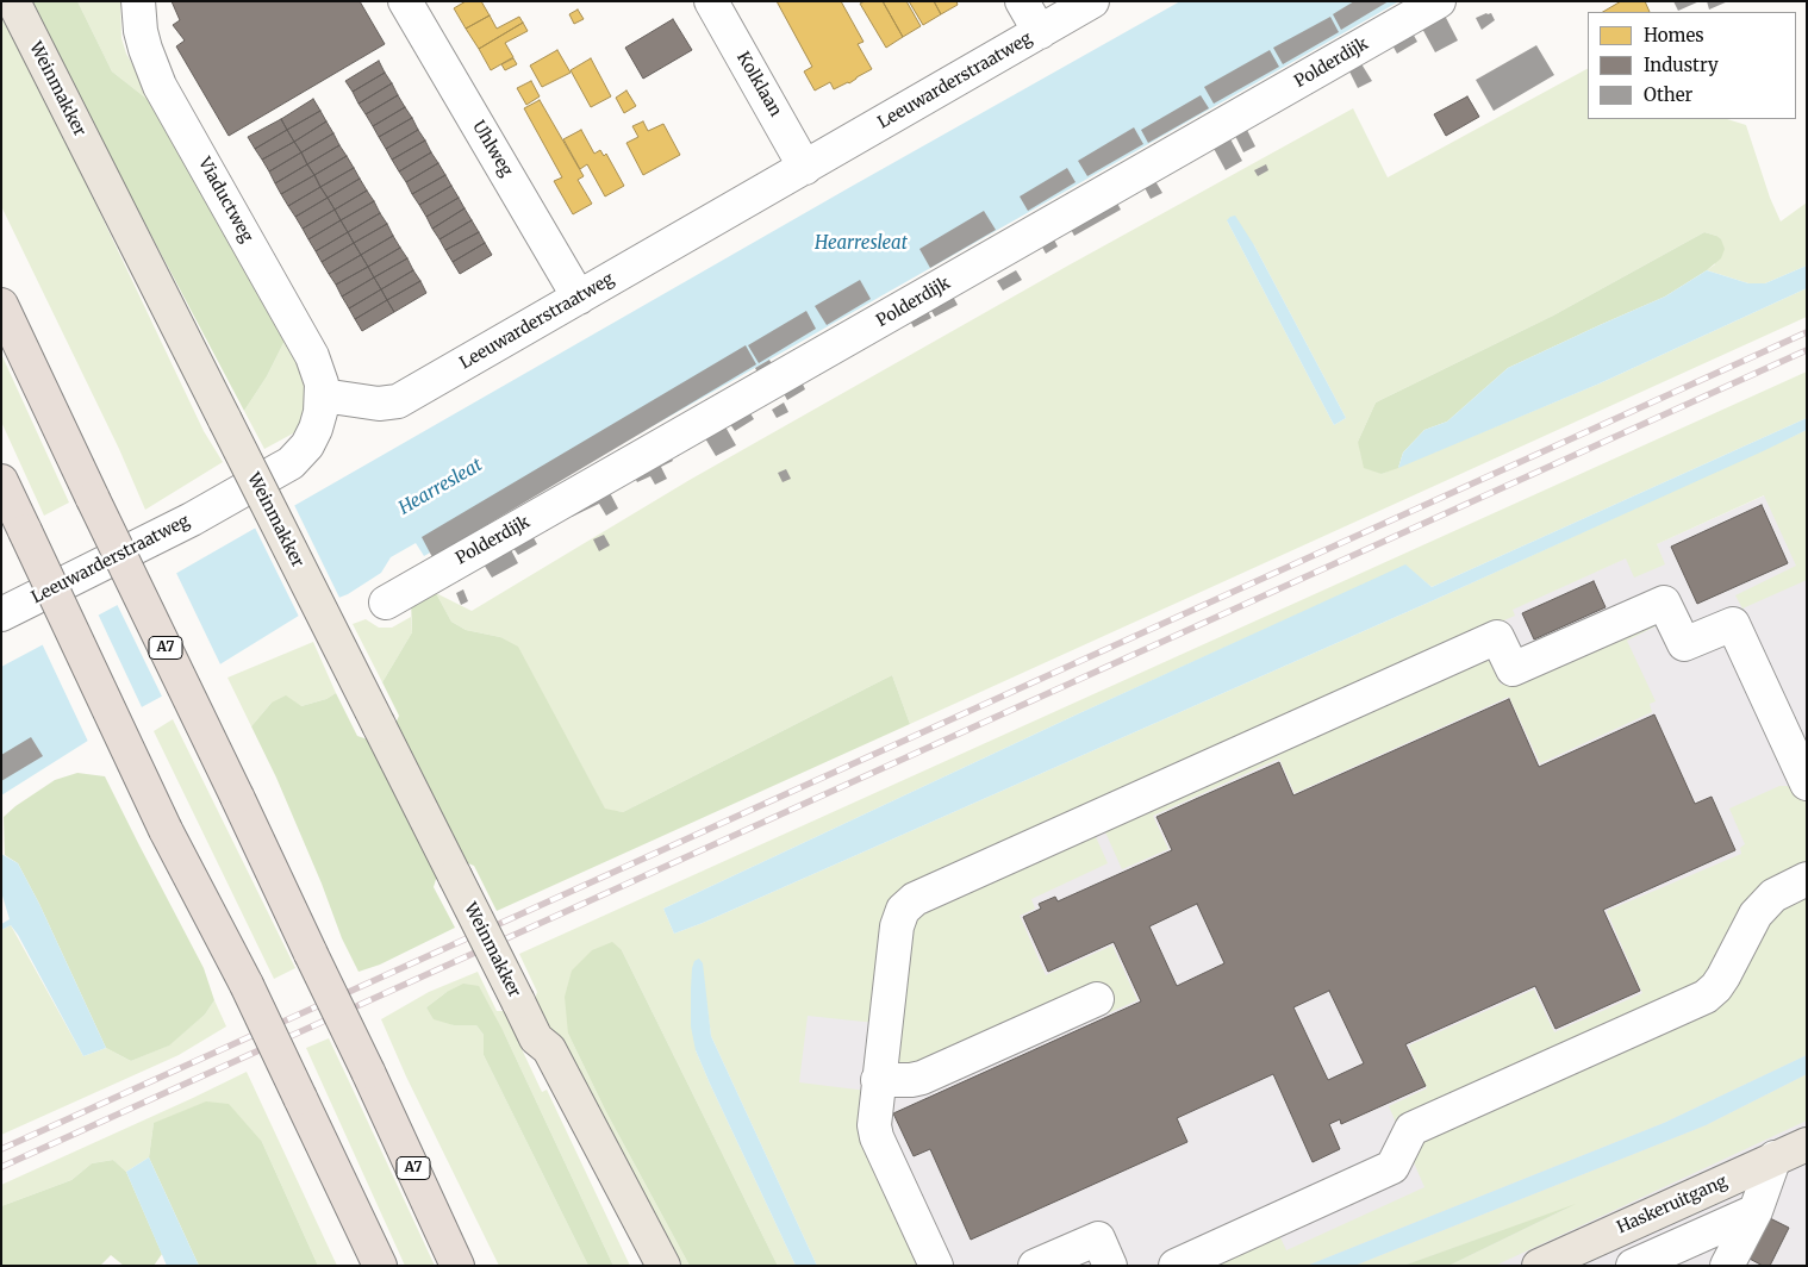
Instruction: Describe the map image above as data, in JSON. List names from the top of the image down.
{
  "streets": {
    "highway": ["A7"],
    "main road": ["Weinmakker", "Haskeruitgang"],
    "street": [
      "Polderdijk",
      "Leeuwarderstraatweg",
      "Kolklaan",
      "Uhlweg",
      "Viaductweg"
    ]
  },
  "crossings": [
    ["Leeuwarderstraatweg", "Kolklaan"],
    ["Leeuwarderstraatweg", "Uhlweg"],
    ["Leeuwarderstraatweg", "Viaductweg"]
  ],
  "water": ["Hearresleat"],
  "legend": ["Homes", "Industry", "Other"]
}
